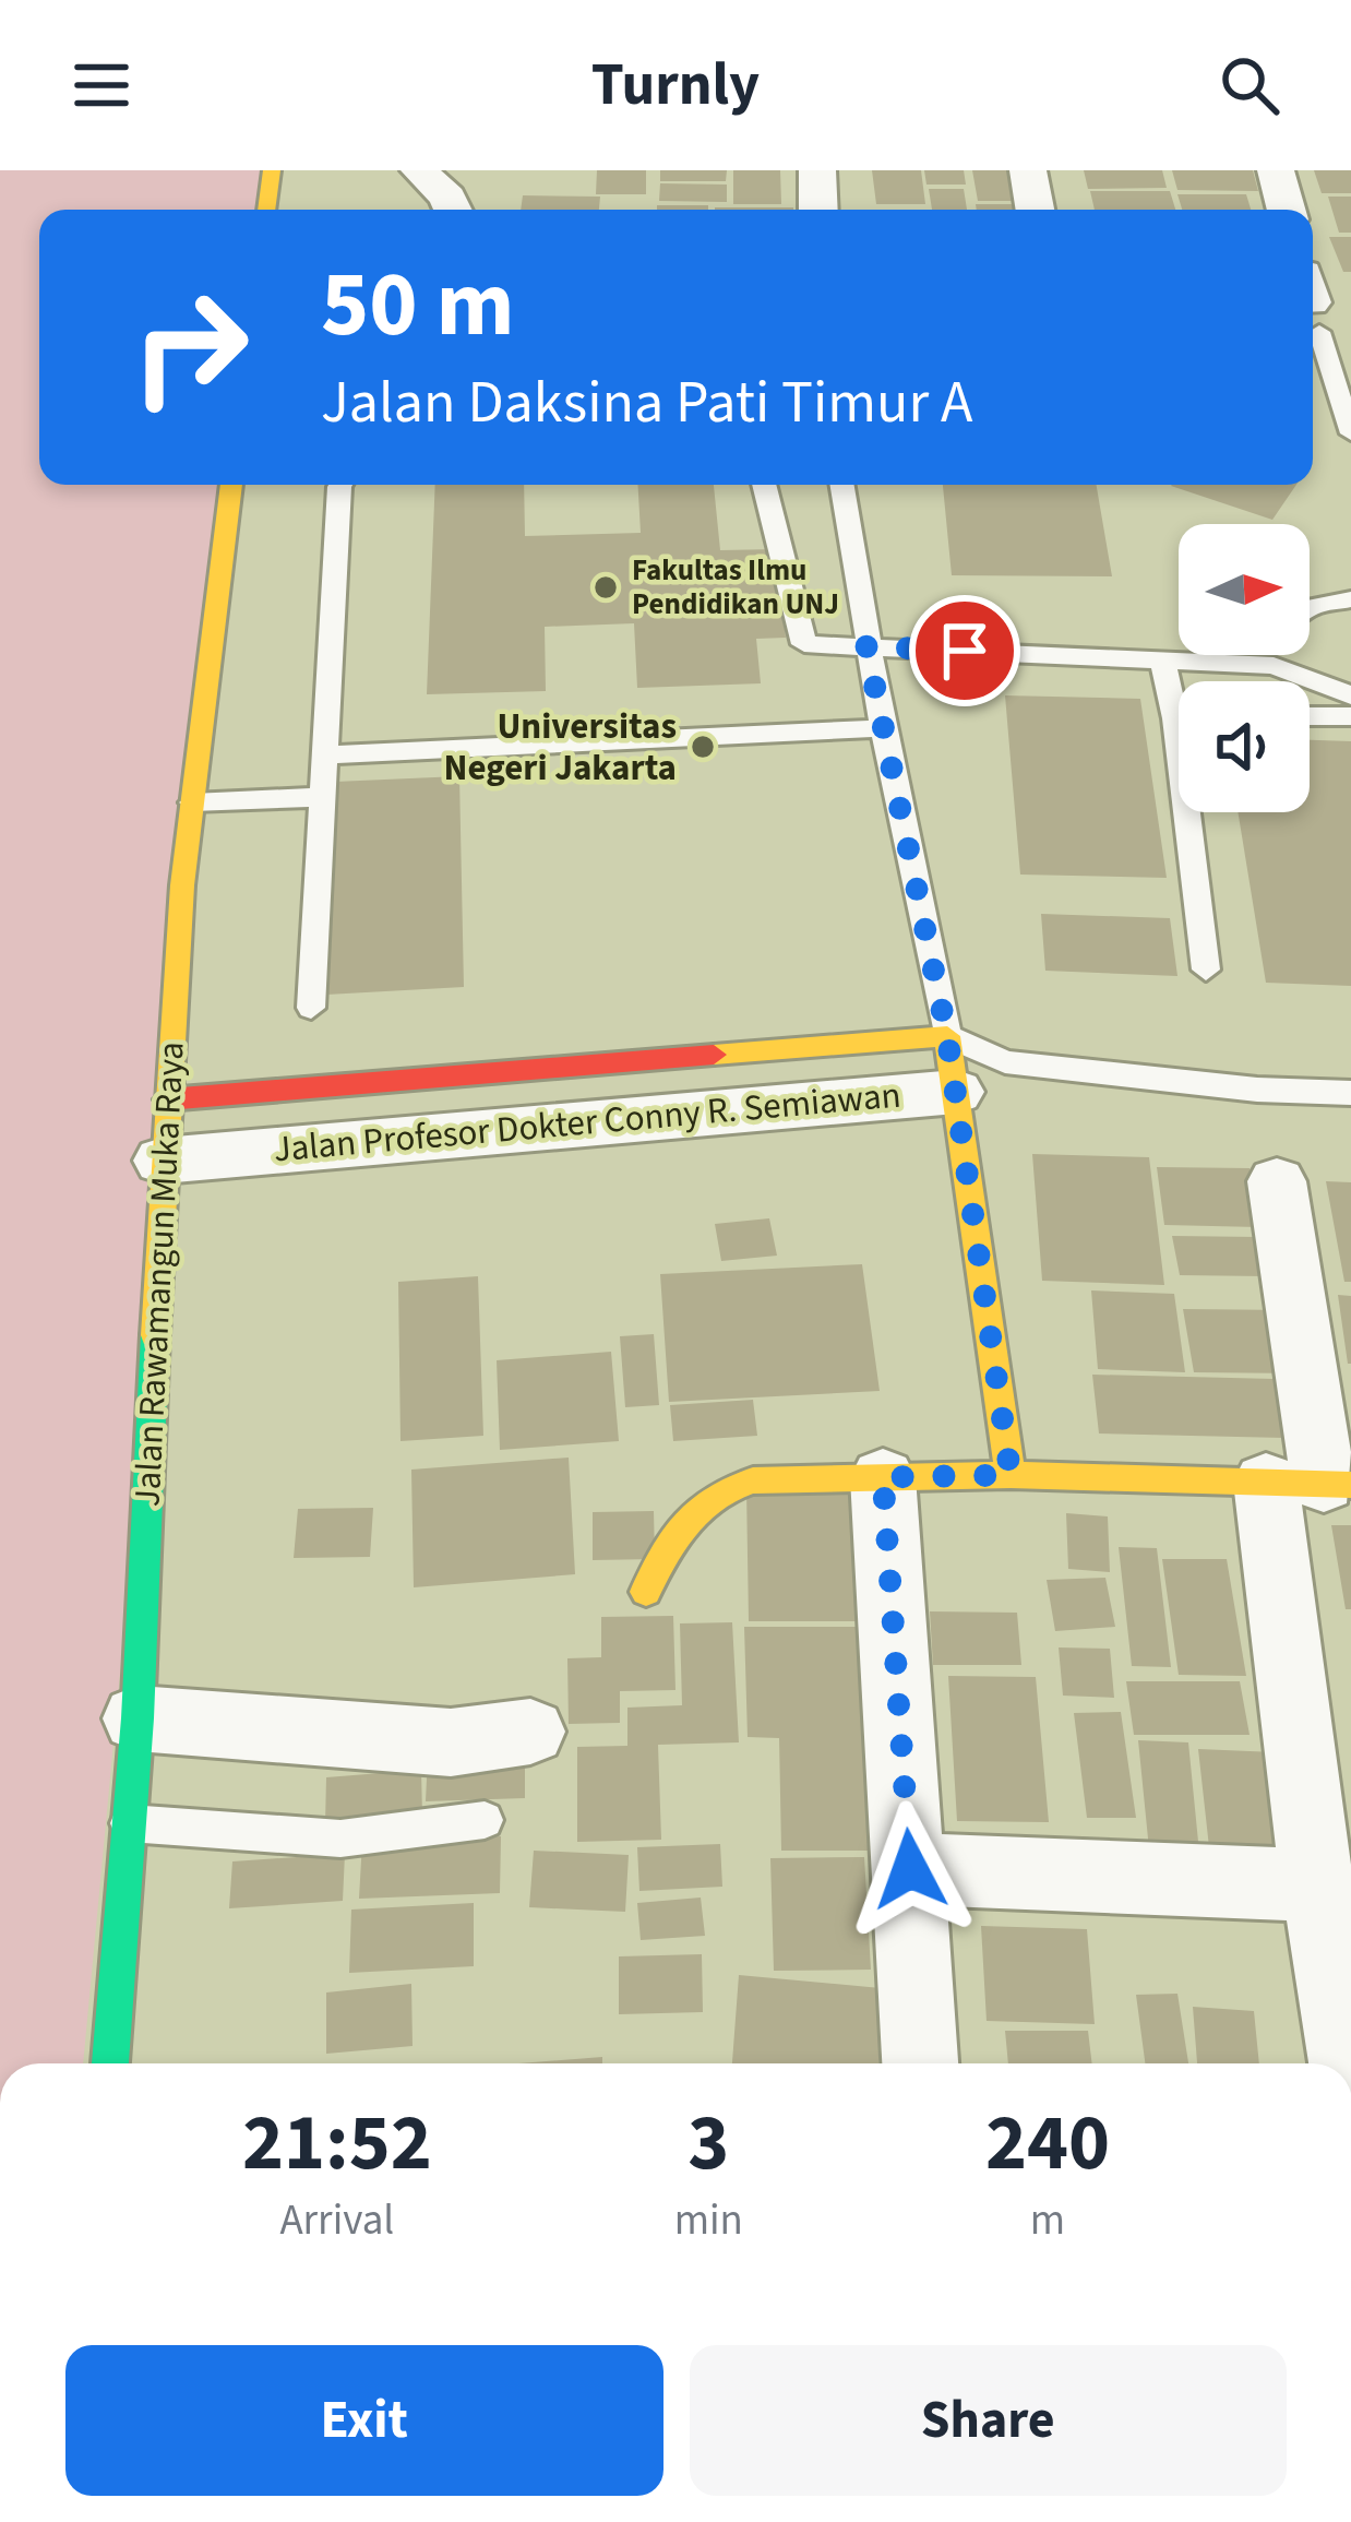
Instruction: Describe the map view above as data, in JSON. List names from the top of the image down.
{
  "streets": {
    "street": ["Jalan Profesor Dokter Conny R. Semiawan", "Jalan Rawamangun Muka Raya"]
  },
  "crossings": [
    ["Jalan Profesor Dokter Conny R. Semiawan", "Jalan Rawamangun Muka Raya"]
  ],
  "places": ["Fakultas Ilmu Pendidikan UNJ", "Universitas Negeri Jakarta"],
  "north": "right",
  "page": {
    "header": "Turnly",
    "turn": ["50 m", "Jalan Daksina Pati Timur A"],
    "eta": [
      "21:52",
      "Arrival",
      "3",
      "min",
      "240",
      "m"
    ],
    "buttons": ["Exit", "Share"]
  }
}
